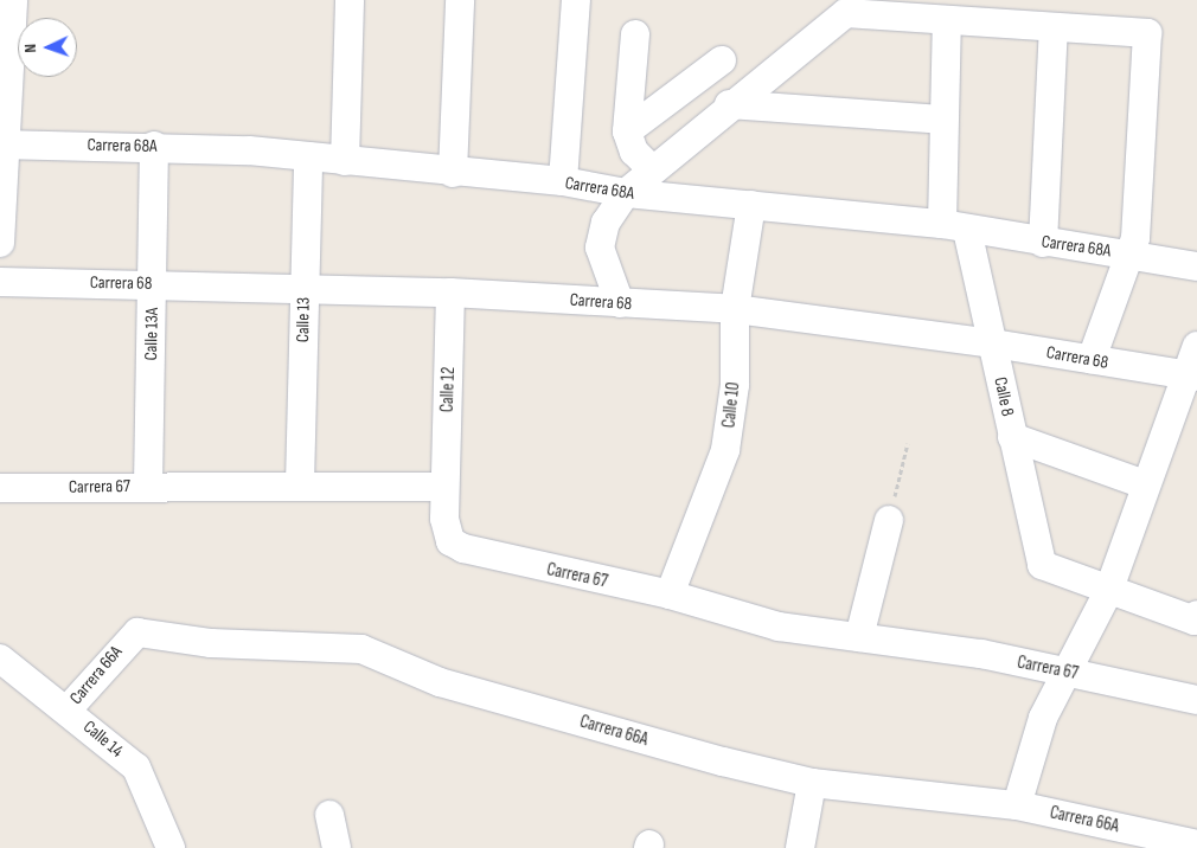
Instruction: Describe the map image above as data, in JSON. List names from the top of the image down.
{
  "streets": {
    "street": [
      "Carrera 68A",
      "Carrera 68",
      "Calle 13",
      "Calle 13A",
      "Calle 12",
      "Calle 8",
      "Calle 10",
      "Carrera 67",
      "Carrera 66A",
      "Calle 14"
    ]
  },
  "crossings": [
    ["Carrera 68A", "Calle 13"],
    ["Carrera 68A", "Calle 13A"],
    ["Carrera 68A", "Calle 8"],
    ["Carrera 68A", "Calle 10"],
    ["Carrera 68", "Calle 13"],
    ["Carrera 68", "Calle 13A"],
    ["Carrera 68", "Calle 12"],
    ["Carrera 68", "Calle 8"],
    ["Carrera 68", "Calle 10"],
    ["Calle 13", "Carrera 67"],
    ["Calle 13A", "Carrera 67"],
    ["Calle 12", "Carrera 67"],
    ["Calle 10", "Carrera 67"],
    ["Carrera 66A", "Calle 14"]
  ],
  "north": "left"
}
